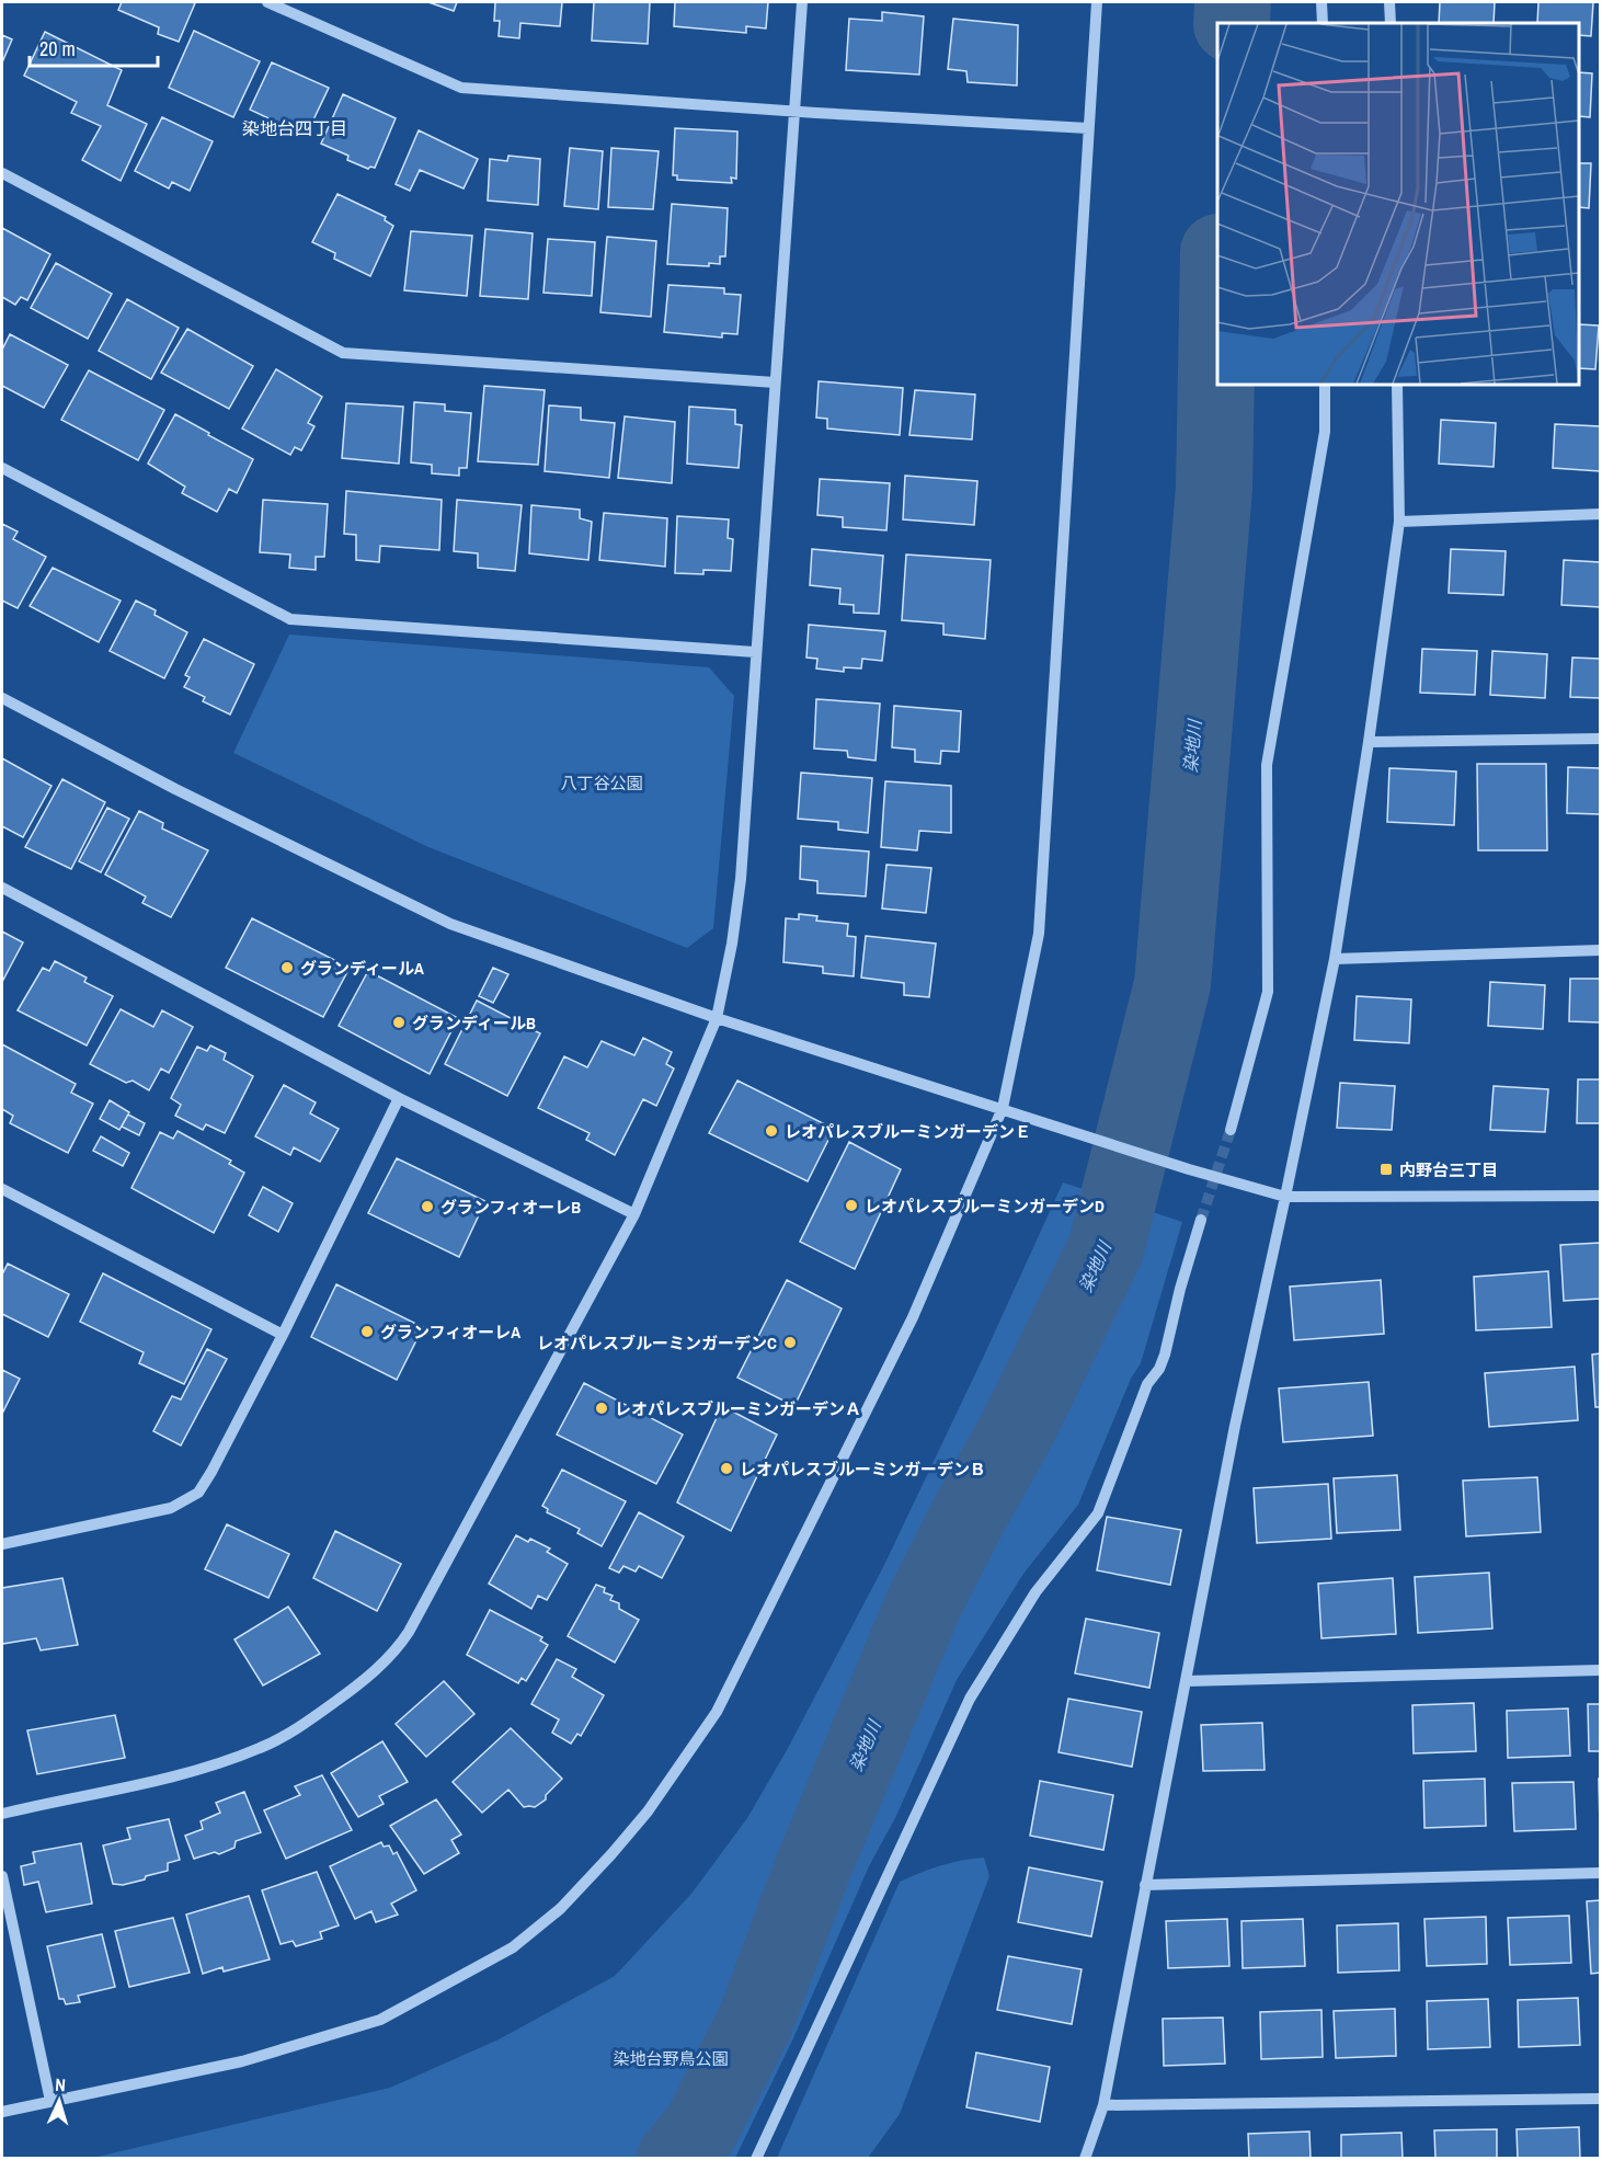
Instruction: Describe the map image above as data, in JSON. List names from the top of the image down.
{
  "districts": ["染地台四丁目"],
  "water": ["染地川"],
  "parks": ["八丁谷公園", "染地台野鳥公園"],
  "places": {
    "other": [
      "グランディールA",
      "グランディールB",
      "レオパレスブルーミンガーデンＥ",
      "レオパレスブルーミンガーデンD",
      "グランフィオーレB",
      "グランフィオーレA",
      "レオパレスブルーミンガーデンC",
      "レオパレスブルーミンガーデンＡ",
      "レオパレスブルーミンガーデンＢ"
    ],
    "transit": ["内野台三丁目"]
  },
  "scale_bar": "20 m",
  "north": "top"
}
